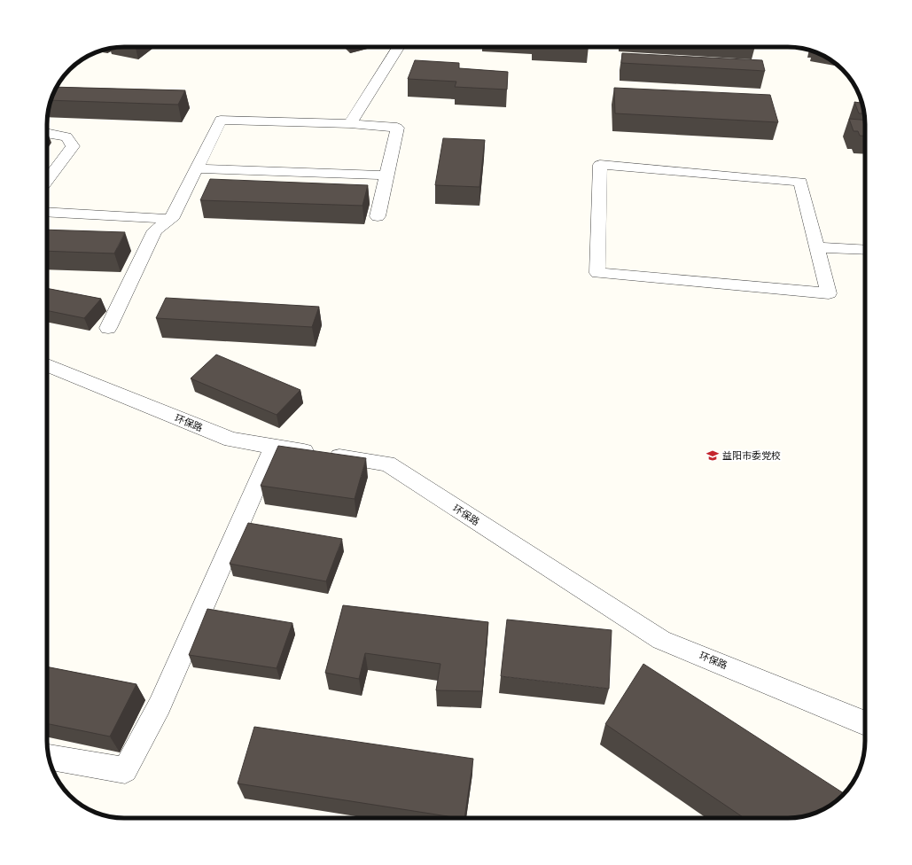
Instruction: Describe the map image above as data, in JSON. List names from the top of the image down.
{
  "streets": {
    "street": ["环保路"]
  },
  "places": {
    "school or university": ["益阳市委党校"]
  }
}
